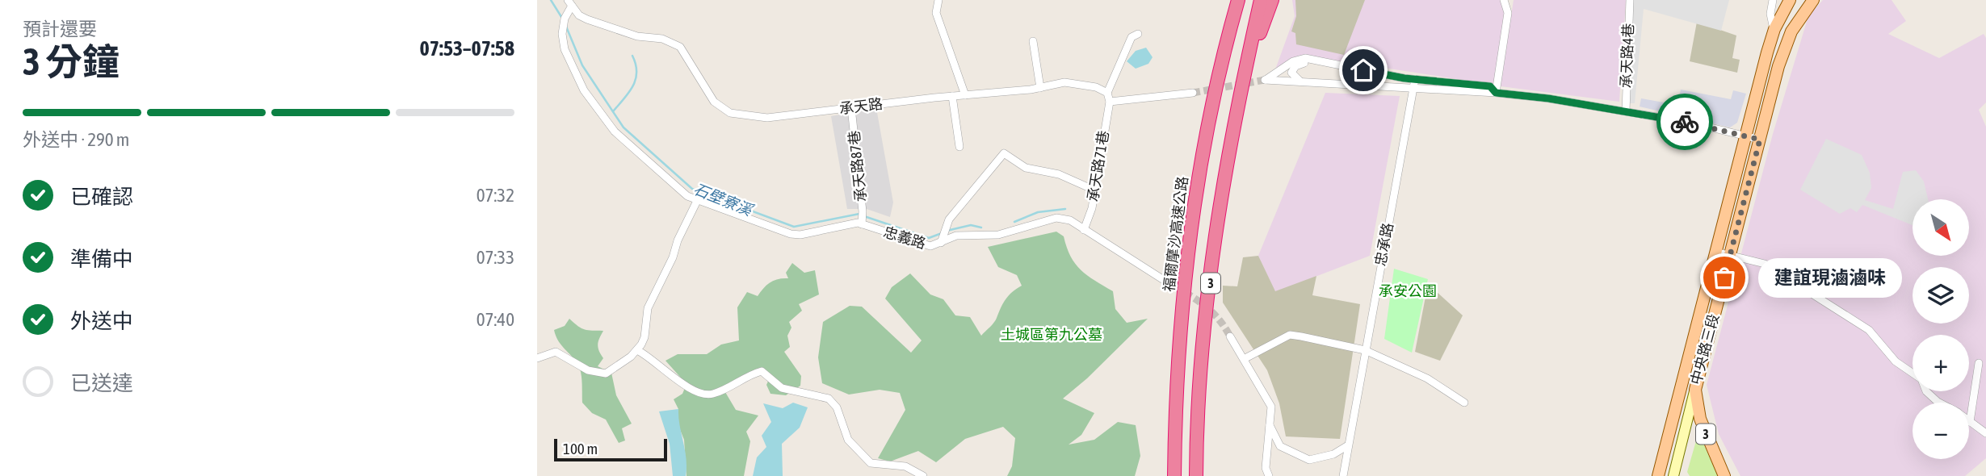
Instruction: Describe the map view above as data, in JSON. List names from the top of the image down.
{
  "streets": {
    "highway": ["福爾摩沙高速公路", "3"],
    "main road": ["中央路三段"],
    "street": [
      "承天路4巷",
      "承天路",
      "承天路87巷",
      "承天路71巷",
      "忠義路",
      "忠承路"
    ]
  },
  "crossings": [
    ["承天路", "承天路87巷"],
    ["承天路", "忠義路"],
    ["承天路87巷", "忠義路"],
    ["承天路71巷", "忠義路"],
    ["3", "中央路三段"]
  ],
  "water": ["石壁寮溪"],
  "parks": ["承安公園", "土城區第九公墓"],
  "places": ["建誼現滷滷味"],
  "scale_bar": "100 m",
  "north": "bottom right",
  "page": {
    "heading": ["3 分鐘", "預計還要", "07:53–07:58"],
    "bar": "外送中 · 290 m",
    "list": [
      ["已確認", "07:32"],
      ["準備中", "07:33"],
      ["外送中", "07:40"],
      "已送達"
    ],
    "map_buttons": ["+", "−"],
    "bubble": "建誼現滷滷味",
    "scale": "100 m"
  }
}
